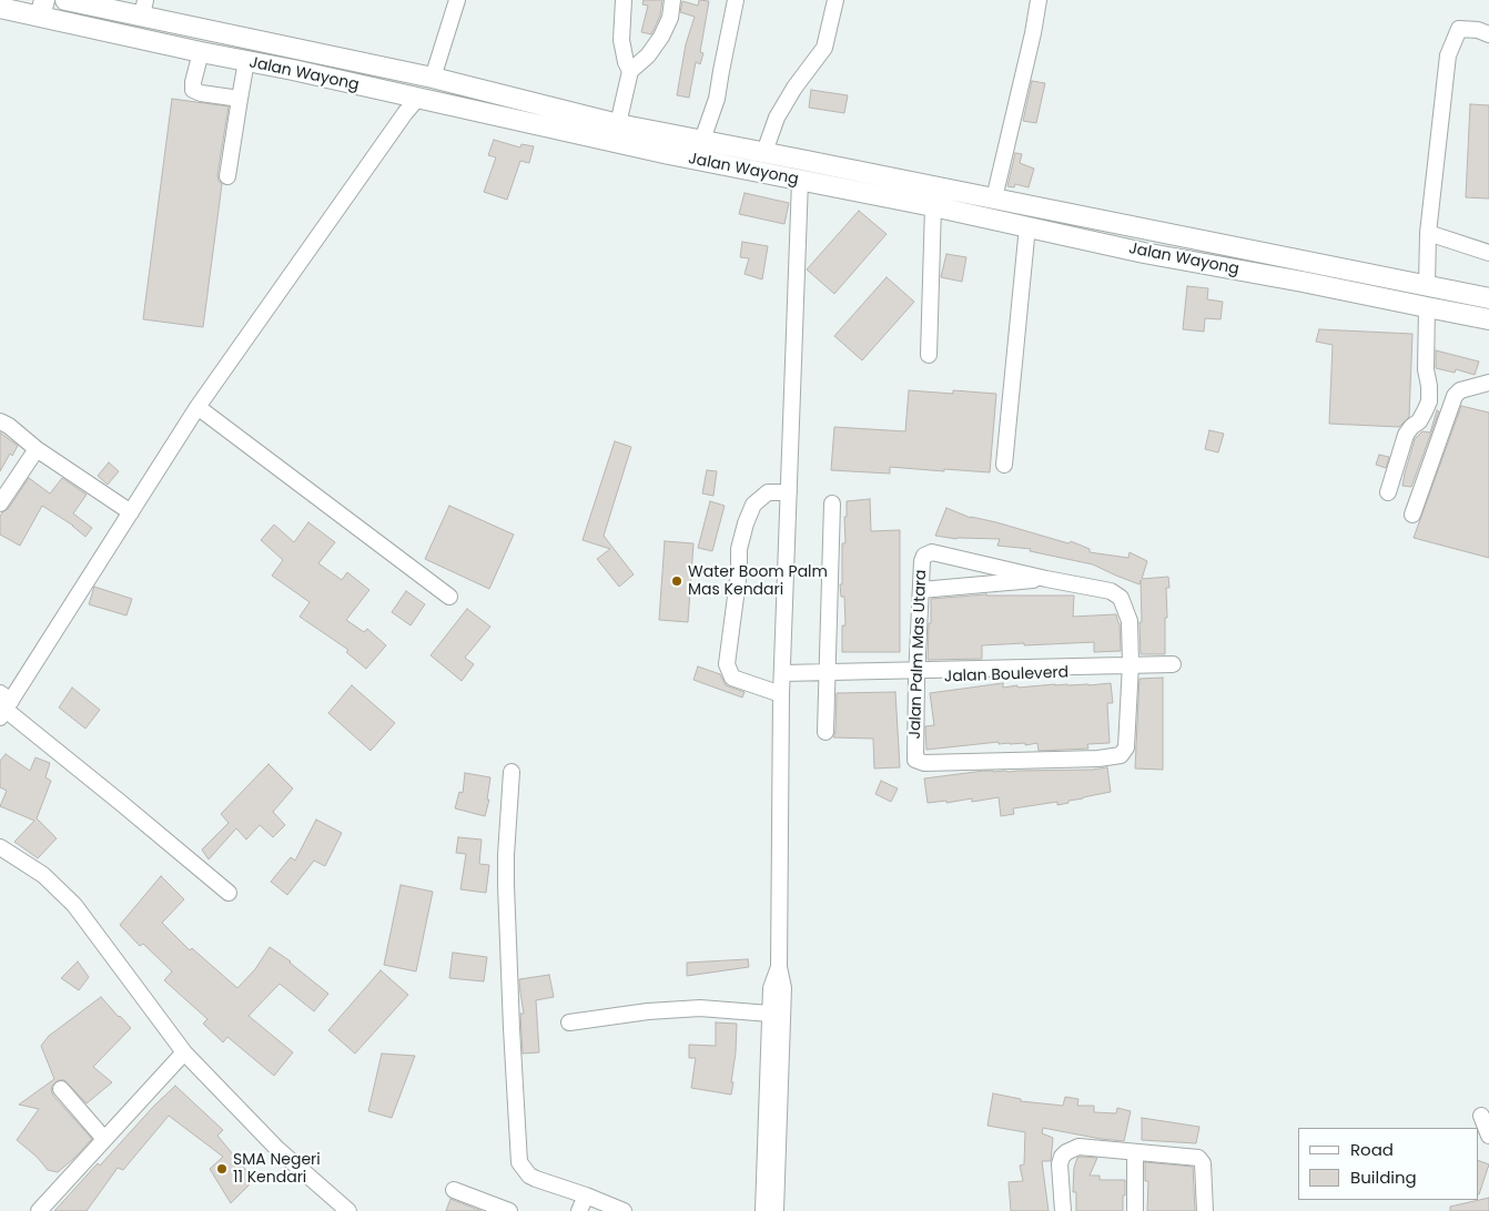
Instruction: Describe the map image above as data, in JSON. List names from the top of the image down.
{
  "streets": {
    "main road": ["Jalan Wayong"],
    "street": ["Jalan Palm Mas Utara", "Jalan Bouleverd"]
  },
  "crossings": [
    ["Jalan Palm Mas Utara", "Jalan Bouleverd"]
  ],
  "places": ["Water Boom Palm Mas Kendari", "SMA Negeri 11 Kendari"],
  "legend": ["Road", "Building"]
}
